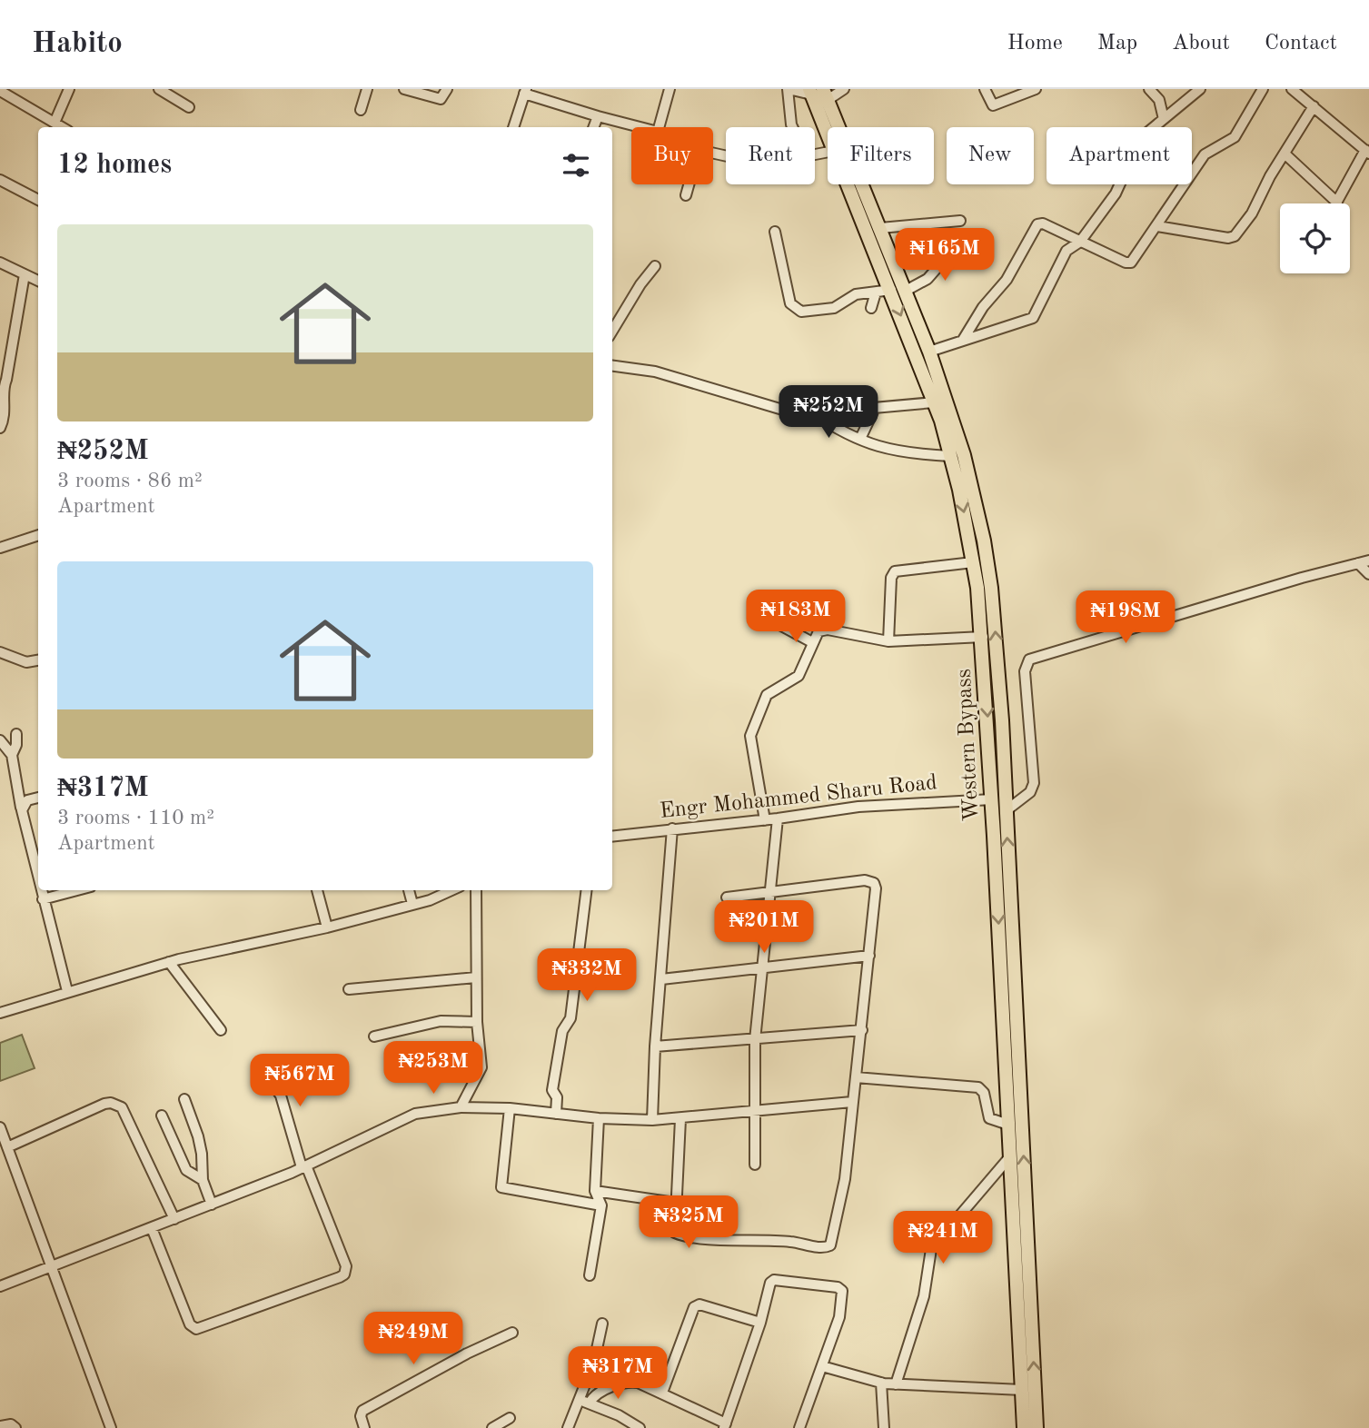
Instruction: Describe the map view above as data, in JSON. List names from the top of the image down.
{
  "streets": {
    "main road": ["Western Bypass"],
    "street": ["Engr Mohammed Sharu Road"]
  },
  "crossings": [
    ["Western Bypass", "Engr Mohammed Sharu Road"]
  ],
  "page": {
    "header": "Habito",
    "nav": [
      "Home",
      "Map",
      "About",
      "Contact"
    ],
    "chip": [
      "Buy",
      "Rent",
      "Filters",
      "New",
      "Apartment"
    ],
    "heading": "12 homes",
    "list": [
      {
        "name": "₦252M",
        "note": "3 rooms · 86 m² · Apartment"
      },
      {
        "name": "₦317M",
        "note": "3 rooms · 110 m² · Apartment"
      }
    ],
    "price": [
      "₦165M",
      "₦252M",
      "₦183M",
      "₦198M",
      "₦201M",
      "₦332M",
      "₦253M",
      "₦567M",
      "₦325M",
      "₦241M",
      "₦249M",
      "₦317M"
    ]
  }
}
